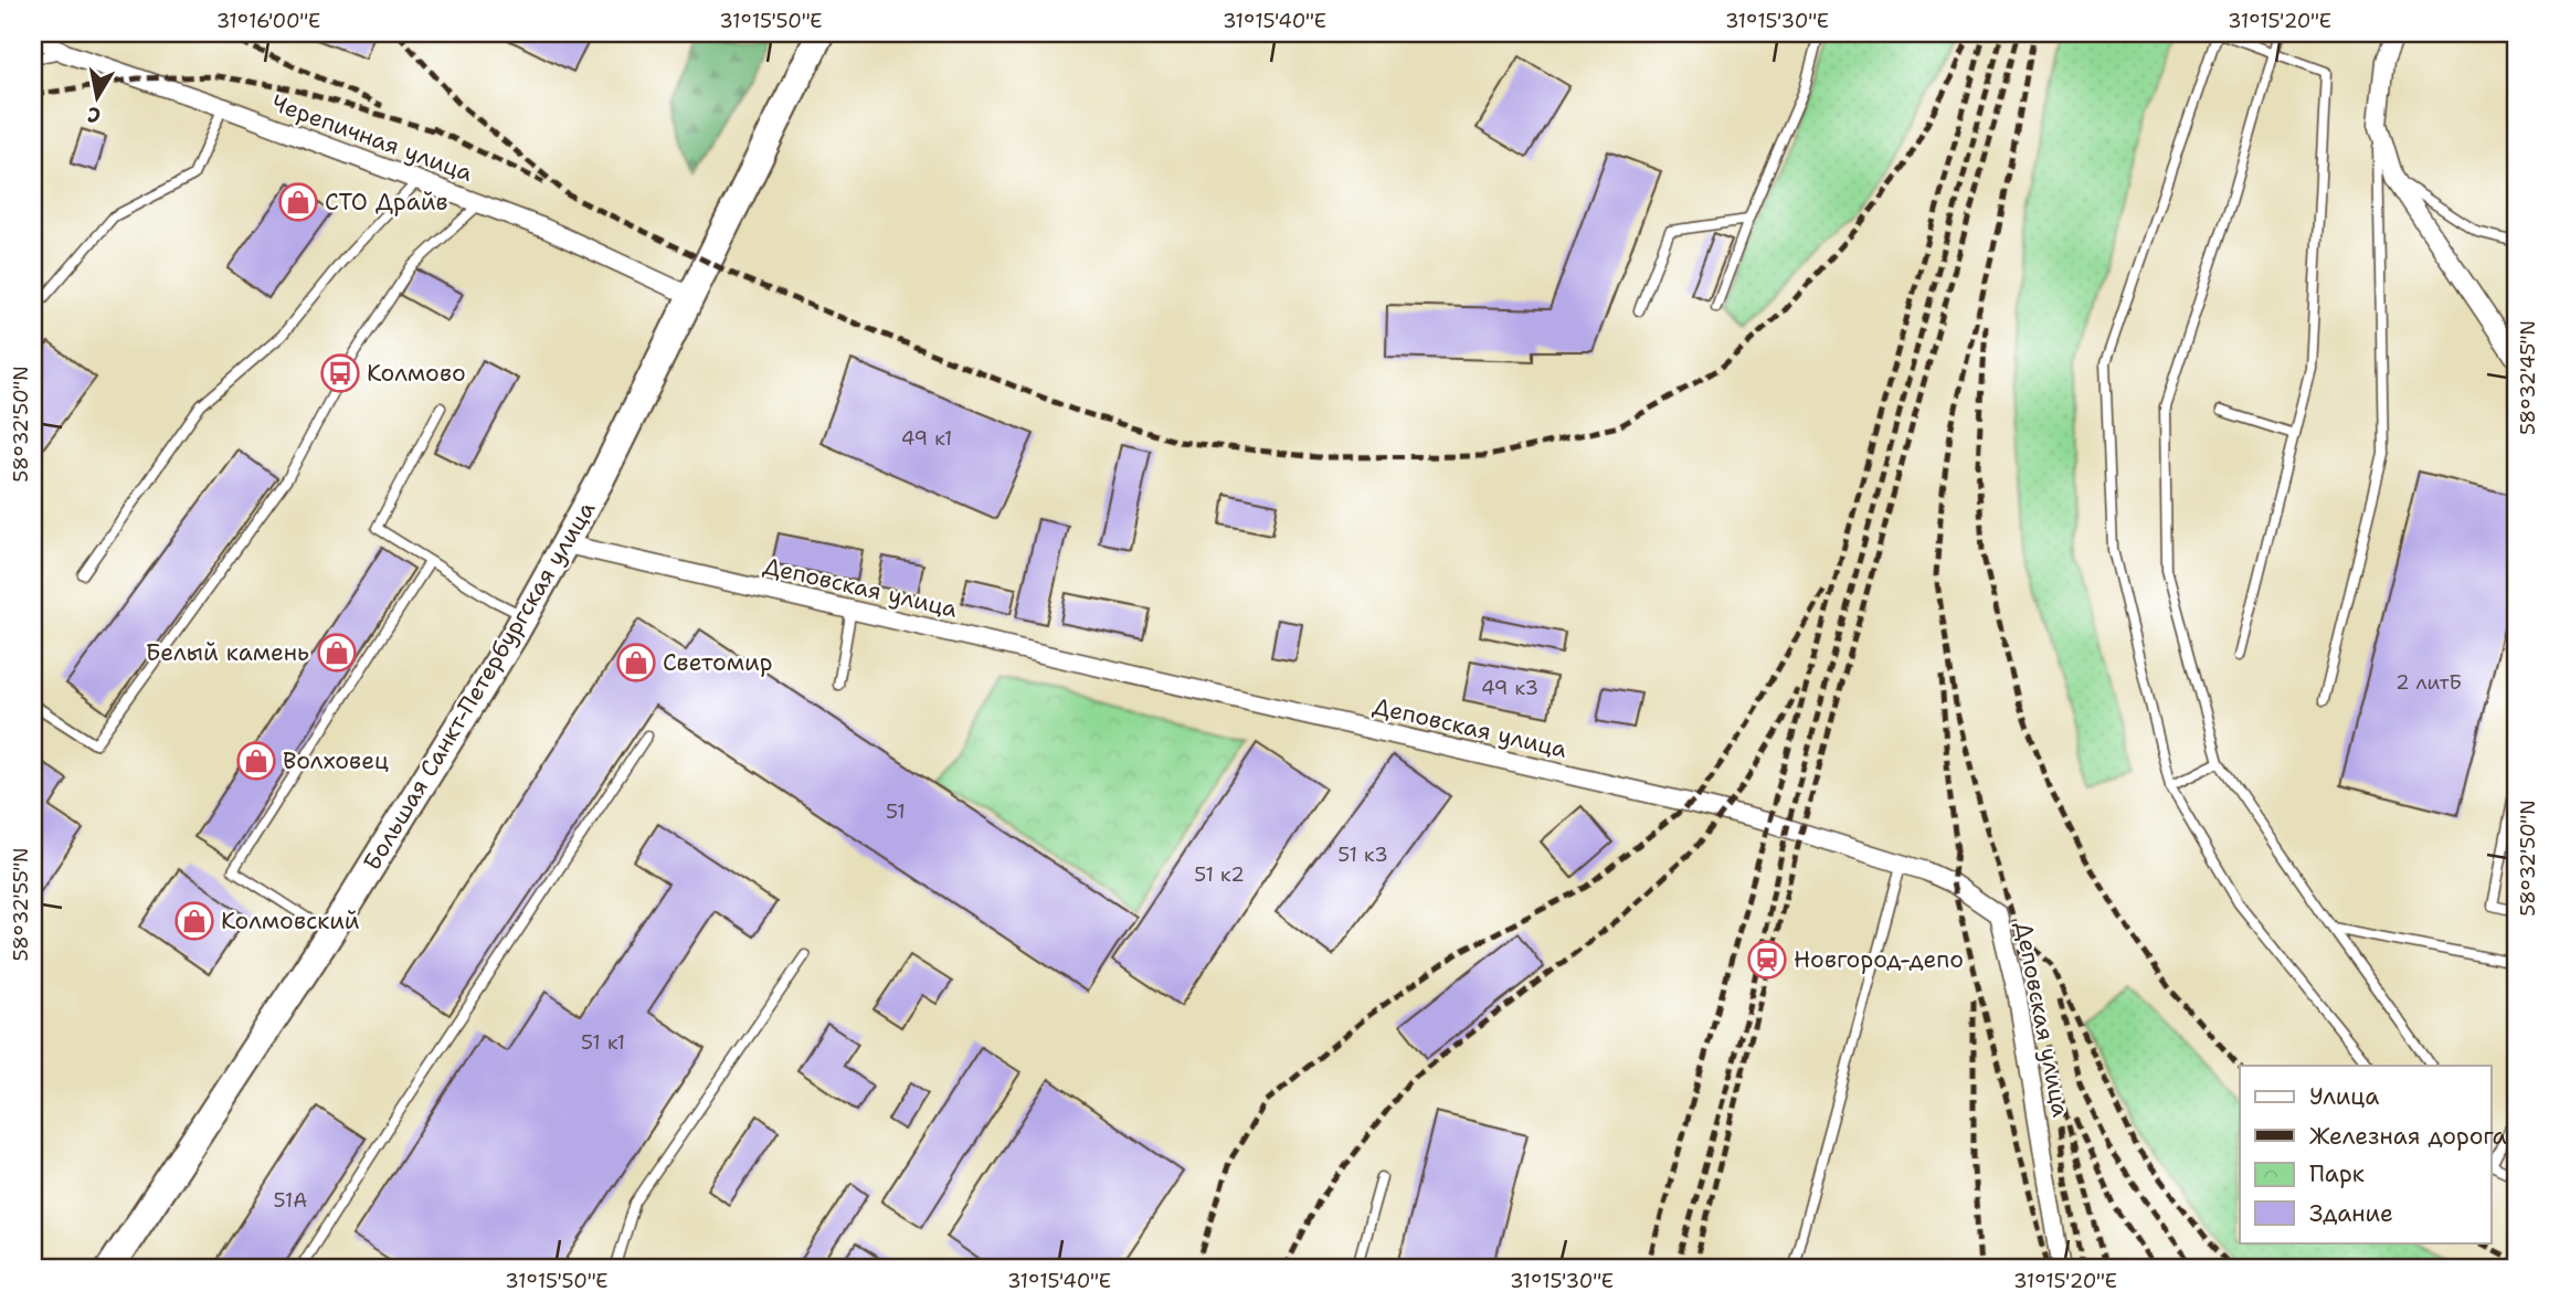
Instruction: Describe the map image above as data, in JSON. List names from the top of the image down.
{
  "streets": {
    "main road": ["Большая Санкт-Петербургская улица"],
    "street": ["Черепичная улица", "Деповская улица"]
  },
  "crossings": [
    ["Черепичная улица", "Большая Санкт-Петербургская улица"],
    ["Деповская улица", "Большая Санкт-Петербургская улица"]
  ],
  "places": {
    "shop": [
      "СТО Драйв",
      "Белый камень",
      "Светомир",
      "Волховец",
      "Колмовский"
    ],
    "bus stop": ["Колмово"],
    "station": ["Новгород-депо"]
  },
  "house_numbers": [
    "49 к1",
    "2 литБ",
    "49 к3",
    "51",
    "51 к3",
    "51 к2",
    "51 к1",
    "51А"
  ],
  "legend": [
    "Улица",
    "Железная дорога",
    "Парк",
    "Здание"
  ],
  "north": "bottom",
  "coordinates": [
    "31°16'00\"E",
    "31°15'50\"E",
    "31°15'40\"E",
    "31°15'30\"E",
    "31°15'20\"E",
    "58°32'45\"N",
    "58°32'50\"N",
    "58°32'55\"N"
  ]
}
